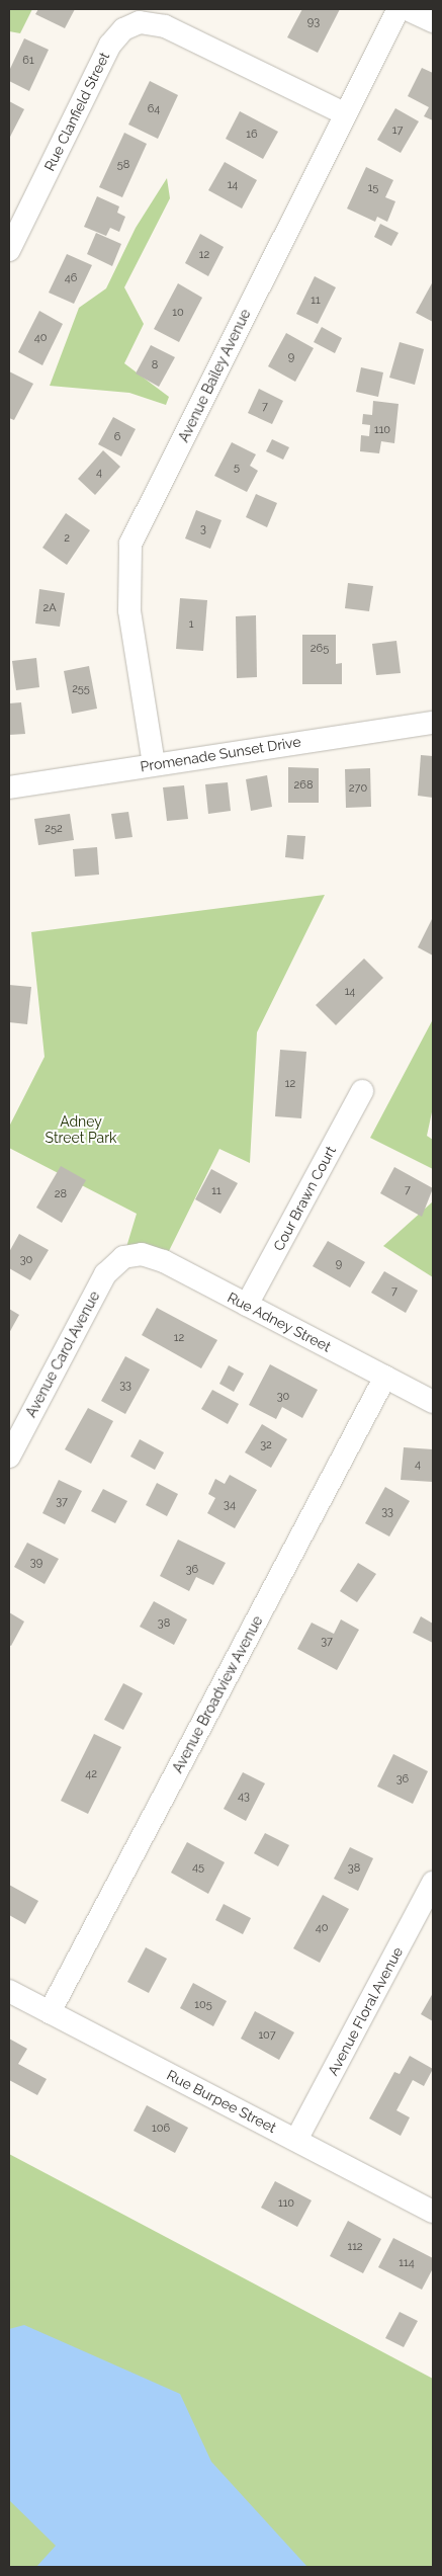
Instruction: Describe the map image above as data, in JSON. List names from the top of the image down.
{
  "streets": {
    "street": [
      "Rue Clanfield Street",
      "Avenue Bailey Avenue",
      "Promenade Sunset Drive",
      "Cour Brawn Court",
      "Rue Adney Street",
      "Avenue Carol Avenue",
      "Avenue Broadview Avenue",
      "Avenue Floral Avenue",
      "Rue Burpee Street"
    ]
  },
  "crossings": [
    ["Rue Clanfield Street", "Avenue Bailey Avenue"],
    ["Avenue Bailey Avenue", "Promenade Sunset Drive"],
    ["Cour Brawn Court", "Rue Adney Street"],
    ["Rue Adney Street", "Avenue Carol Avenue"],
    ["Rue Adney Street", "Avenue Broadview Avenue"],
    ["Avenue Broadview Avenue", "Rue Burpee Street"],
    ["Avenue Floral Avenue", "Rue Burpee Street"]
  ],
  "parks": ["Adney Street Park"],
  "house_numbers": [
    "93",
    "61",
    "64",
    "17",
    "16",
    "58",
    "14",
    "15",
    "12",
    "46",
    "11",
    "10",
    "40",
    "9",
    "8",
    "7",
    "110",
    "6",
    "5",
    "4",
    "3",
    "2",
    "2A",
    "1",
    "265",
    "255",
    "268",
    "270",
    "252",
    "14",
    "12",
    "7",
    "11",
    "28",
    "30",
    "9",
    "7",
    "12",
    "33",
    "30",
    "32",
    "4",
    "37",
    "34",
    "33",
    "39",
    "36",
    "38",
    "37",
    "42",
    "36",
    "43",
    "45",
    "38",
    "40",
    "105",
    "107",
    "106",
    "110",
    "112",
    "114"
  ]
}
